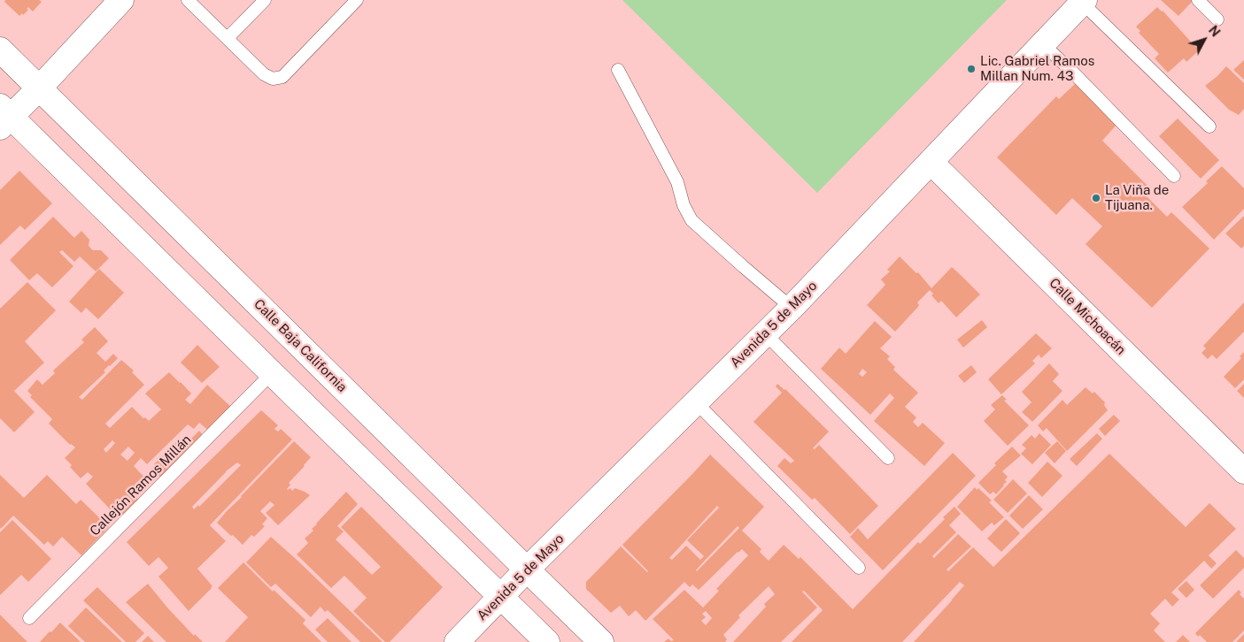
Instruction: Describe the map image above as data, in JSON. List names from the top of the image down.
{
  "streets": {
    "street": ["Calle Michoacán", "Avenida 5 de Mayo", "Calle Baja California"],
    "lane": ["Callejón Ramos Millán"]
  },
  "crossings": [
    ["Calle Michoacán", "Avenida 5 de Mayo"],
    ["Avenida 5 de Mayo", "Calle Baja California"]
  ],
  "places": ["Lic. Gabriel Ramos Millan Num. 43", "La Viña de Tijuana."],
  "north": "top right"
}
